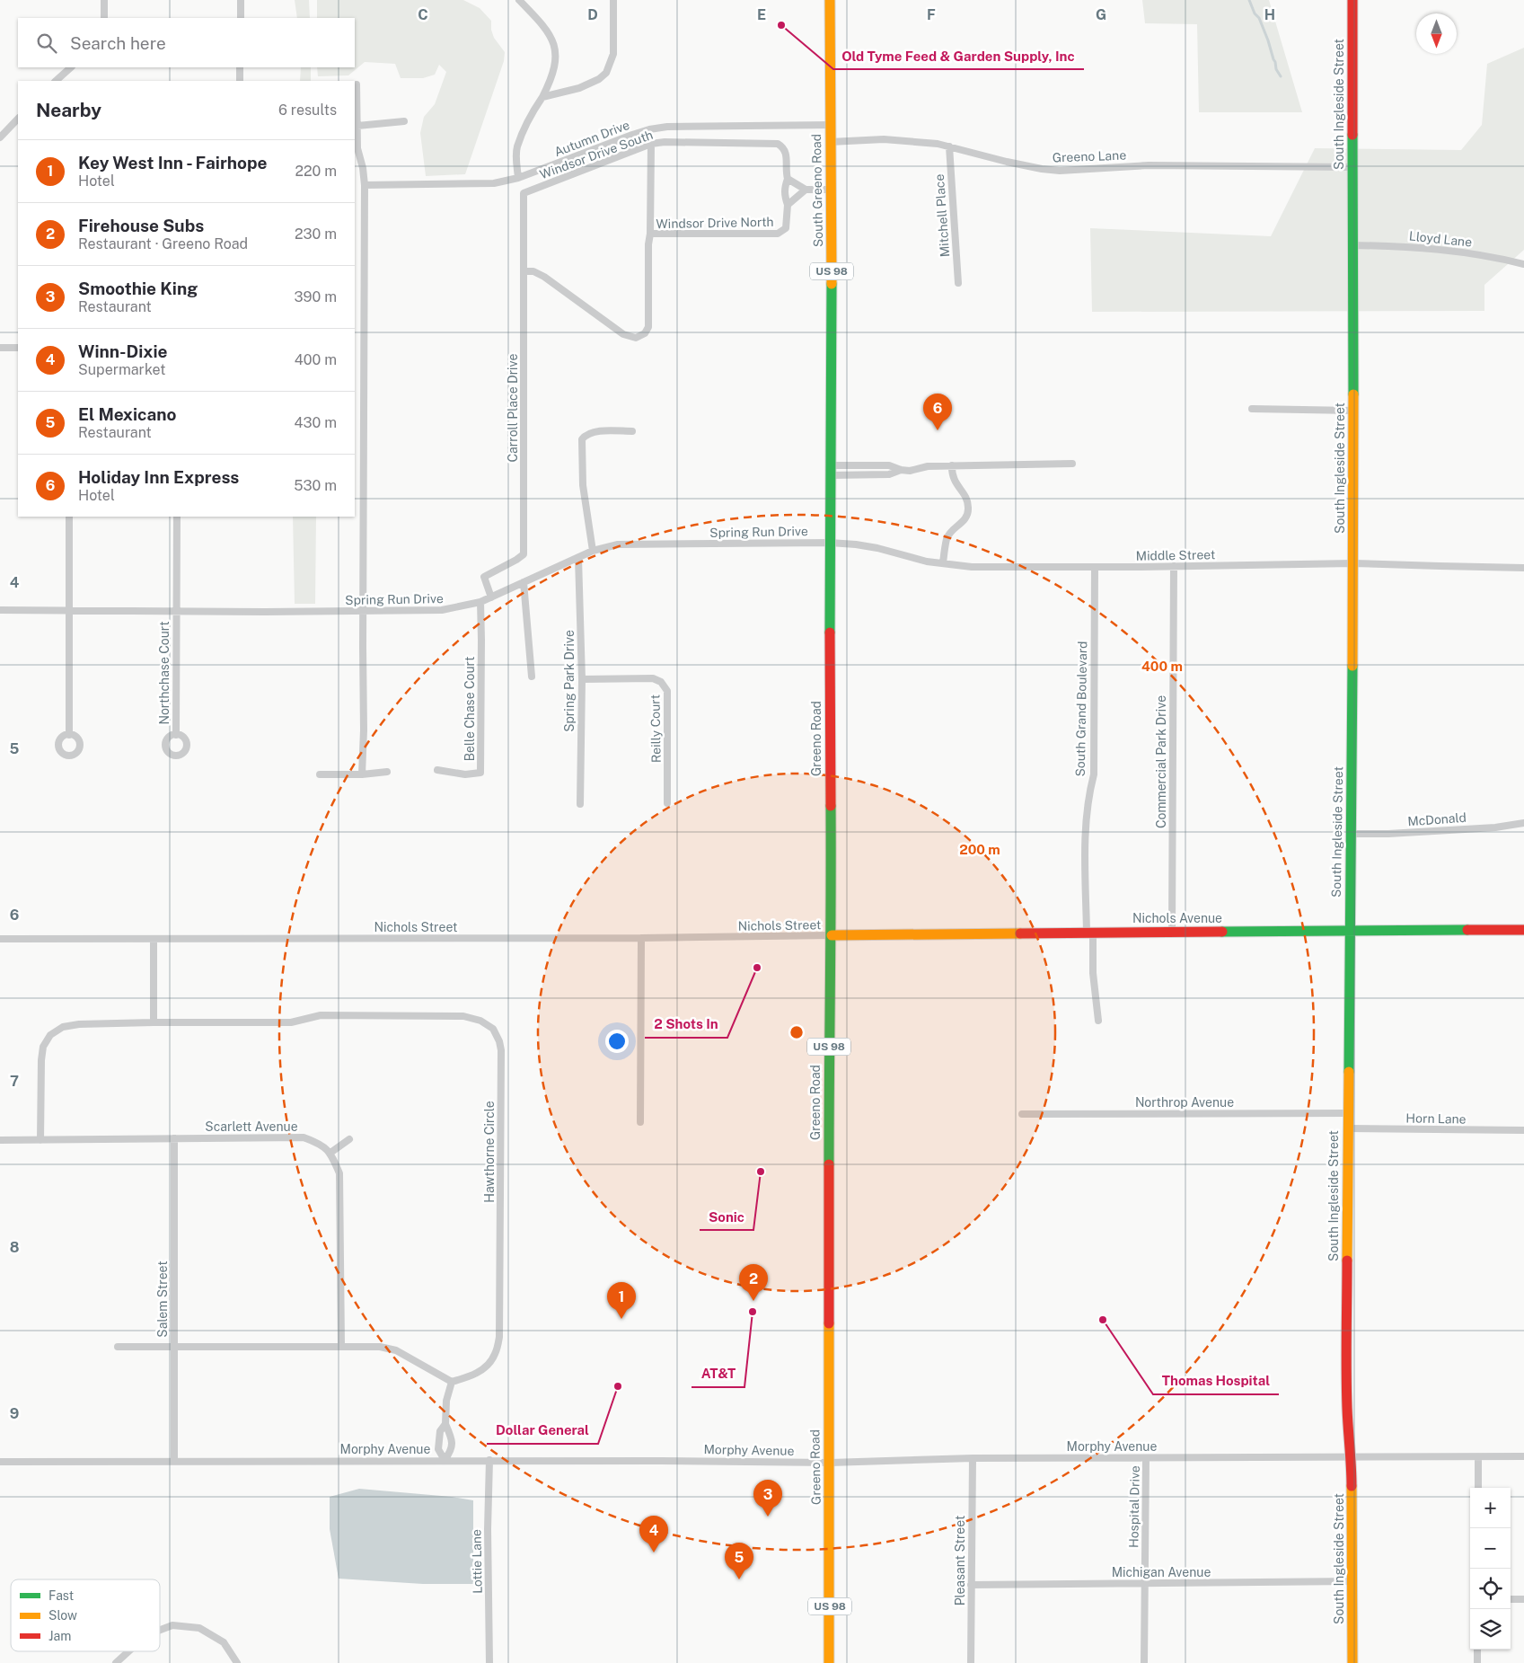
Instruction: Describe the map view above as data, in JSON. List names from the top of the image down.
{
  "streets": {
    "street": [
      "South Ingleside Street",
      "Autumn Drive",
      "Windsor Drive South",
      "Greeno Lane",
      "South Greeno Road",
      "Mitchell Place",
      "Windsor Drive North",
      "Lloyd Lane",
      "US 98",
      "Carroll Place Drive",
      "Spring Run Drive",
      "Middle Street",
      "Northchase Court",
      "Spring Park Drive",
      "Belle Chase Court",
      "South Grand Boulevard",
      "Reilly Court",
      "Greeno Road",
      "Commercial Park Drive",
      "McDonald",
      "Nichols Avenue",
      "Nichols Street",
      "Northrop Avenue",
      "Horn Lane",
      "Scarlett Avenue",
      "Hawthorne Circle",
      "Salem Street",
      "Morphy Avenue",
      "Hospital Drive",
      "Pleasant Street",
      "Lottie Lane",
      "Michigan Avenue"
    ]
  },
  "crossings": [
    ["South Ingleside Street", "Greeno Lane"],
    ["South Ingleside Street", "Lloyd Lane"],
    ["South Ingleside Street", "Middle Street"],
    ["South Ingleside Street", "McDonald"],
    ["South Ingleside Street", "Nichols Avenue"],
    ["South Ingleside Street", "Northrop Avenue"],
    ["South Ingleside Street", "Horn Lane"],
    ["South Ingleside Street", "Morphy Avenue"],
    ["South Ingleside Street", "Michigan Avenue"],
    ["Autumn Drive", "South Greeno Road"],
    ["Windsor Drive South", "Windsor Drive North"],
    ["Windsor Drive South", "Carroll Place Drive"],
    ["Greeno Lane", "South Greeno Road"],
    ["Greeno Lane", "Mitchell Place"],
    ["South Greeno Road", "Spring Run Drive"],
    ["South Greeno Road", "Middle Street"],
    ["South Greeno Road", "Greeno Road"],
    ["Windsor Drive North", "Carroll Place Drive"],
    ["Carroll Place Drive", "Spring Run Drive"],
    ["Spring Run Drive", "Middle Street"],
    ["Spring Run Drive", "Northchase Court"],
    ["Spring Run Drive", "Spring Park Drive"],
    ["Spring Run Drive", "Belle Chase Court"],
    ["Spring Run Drive", "Greeno Road"],
    ["Middle Street", "South Grand Boulevard"],
    ["Middle Street", "Greeno Road"],
    ["Middle Street", "Commercial Park Drive"],
    ["Spring Park Drive", "Reilly Court"],
    ["South Grand Boulevard", "Nichols Avenue"],
    ["Greeno Road", "Nichols Avenue"],
    ["Greeno Road", "Nichols Street"],
    ["Greeno Road", "Morphy Avenue"],
    ["Commercial Park Drive", "Nichols Avenue"],
    ["Nichols Avenue", "Nichols Street"],
    ["Scarlett Avenue", "Hawthorne Circle"],
    ["Scarlett Avenue", "Salem Street"],
    ["Salem Street", "Morphy Avenue"],
    ["Morphy Avenue", "Hospital Drive"],
    ["Morphy Avenue", "Pleasant Street"],
    ["Morphy Avenue", "Lottie Lane"],
    ["Hospital Drive", "Michigan Avenue"],
    ["Pleasant Street", "Michigan Avenue"]
  ],
  "places": [
    "Old Tyme Feed & Garden Supply, Inc",
    "2 Shots In",
    "Sonic",
    "AT&T",
    "Thomas Hospital",
    "Dollar General"
  ],
  "legend": ["Fast", "Slow", "Jam"],
  "north": "bottom",
  "page": {
    "search": "Search here",
    "heading": ["Nearby", "6 results"],
    "list": [
      {
        "mark": "1",
        "name": "Key West Inn - Fairhope",
        "note": "Hotel",
        "value": "220 m"
      },
      {
        "mark": "2",
        "name": "Firehouse Subs",
        "note": "Restaurant · Greeno Road",
        "value": "230 m"
      },
      {
        "mark": "3",
        "name": "Smoothie King",
        "note": "Restaurant",
        "value": "390 m"
      },
      {
        "mark": "4",
        "name": "Winn-Dixie",
        "note": "Supermarket",
        "value": "400 m"
      },
      {
        "mark": "5",
        "name": "El Mexicano",
        "note": "Restaurant",
        "value": "430 m"
      },
      {
        "mark": "6",
        "name": "Holiday Inn Express",
        "note": "Hotel",
        "value": "530 m"
      }
    ],
    "pins": [
      "6",
      "2",
      "1",
      "3",
      "4",
      "5"
    ],
    "map_buttons": ["+", "−"]
  },
  "grid": {
    "columns": [
      "C",
      "D",
      "E",
      "F",
      "G",
      "H"
    ],
    "rows": [
      "4",
      "5",
      "6",
      "7",
      "8",
      "9"
    ]
  },
  "rings": ["400 m", "200 m"]
}
